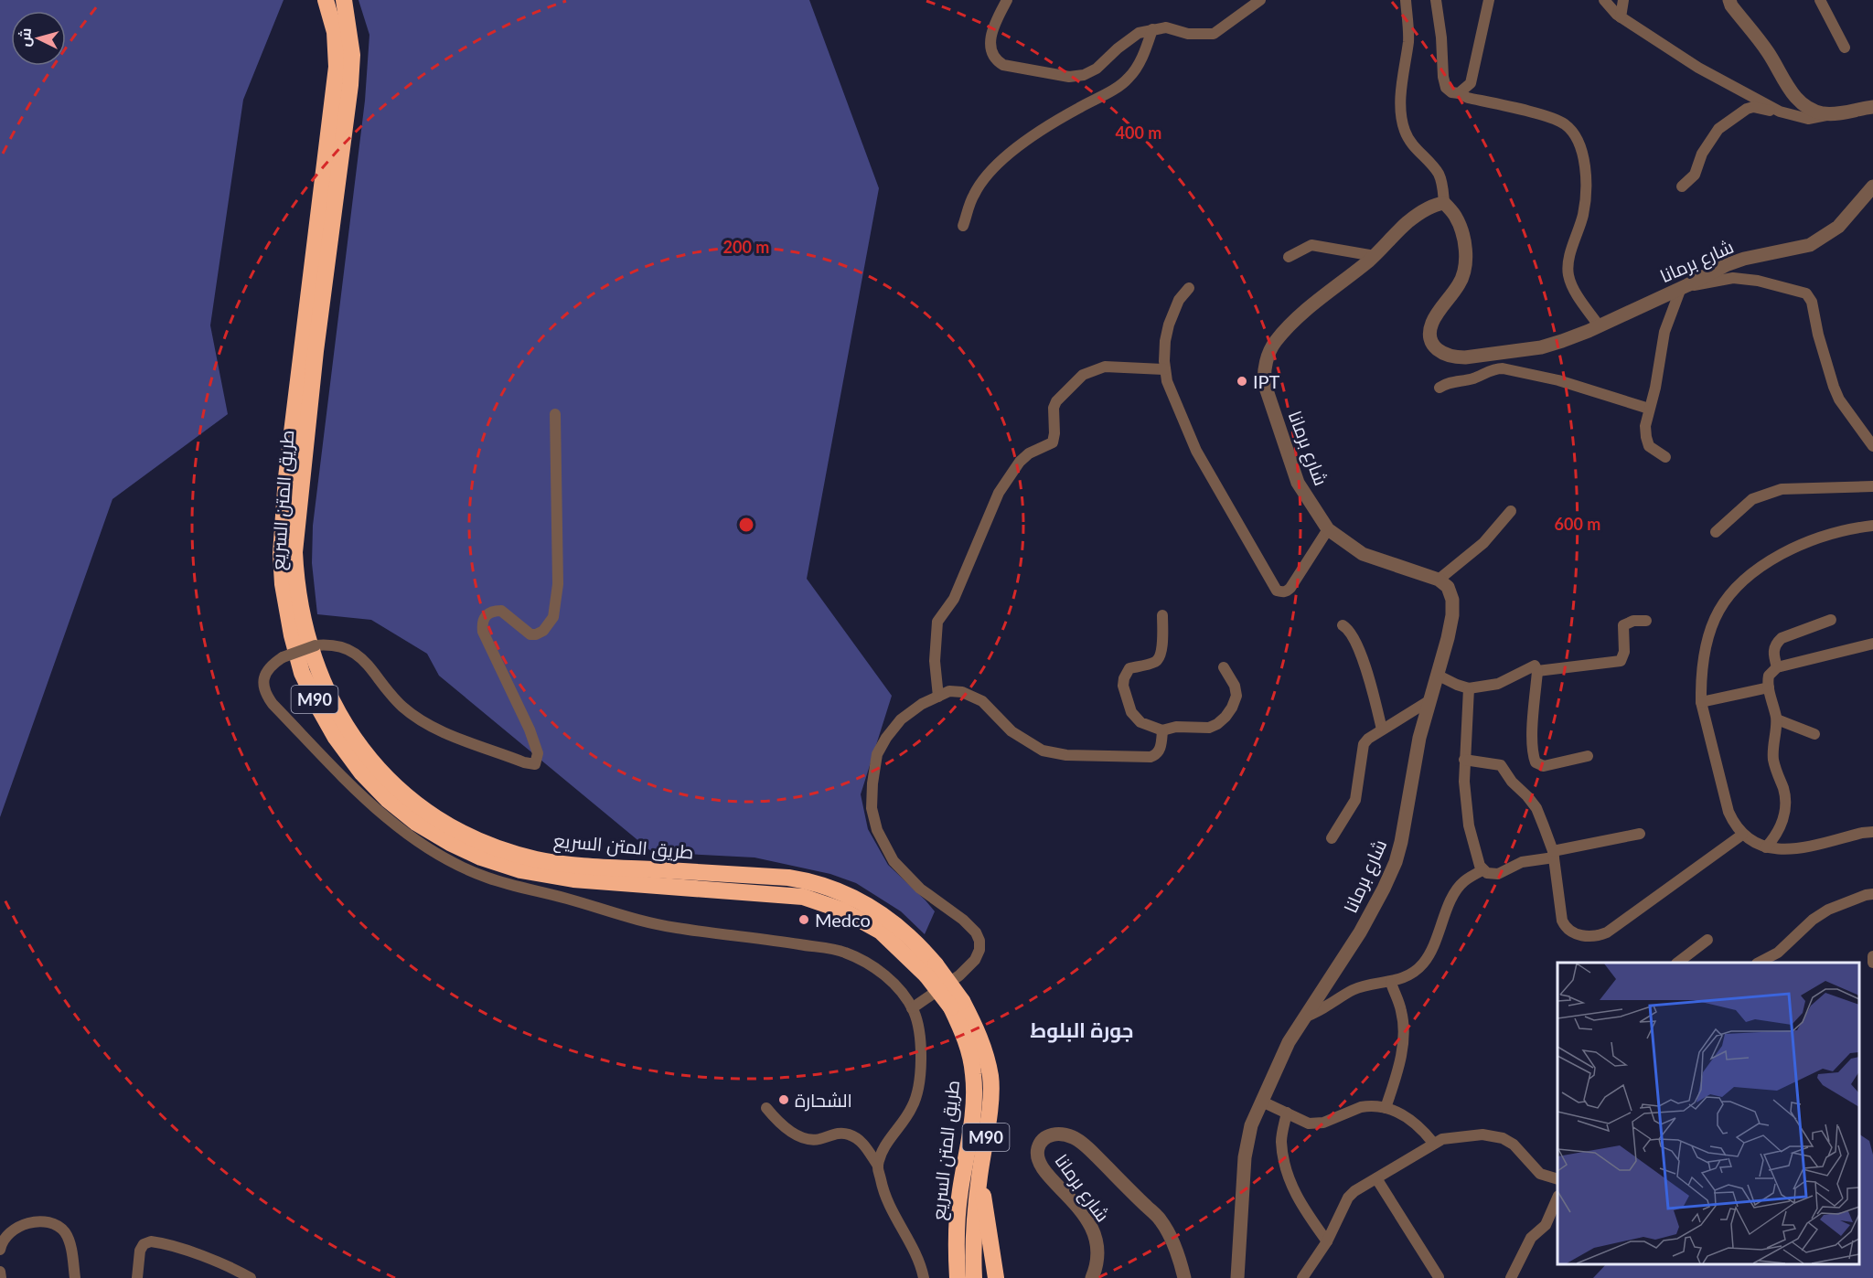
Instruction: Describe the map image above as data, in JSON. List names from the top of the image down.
{
  "streets": {
    "highway": ["طريق المتن السريع", "M90"],
    "street": ["شارع برمانا"]
  },
  "districts": ["جورة البلوط"],
  "places": ["IPT", "Medco", "الشحارة"],
  "north": "left",
  "rings": ["400 m", "200 m", "600 m"]
}
